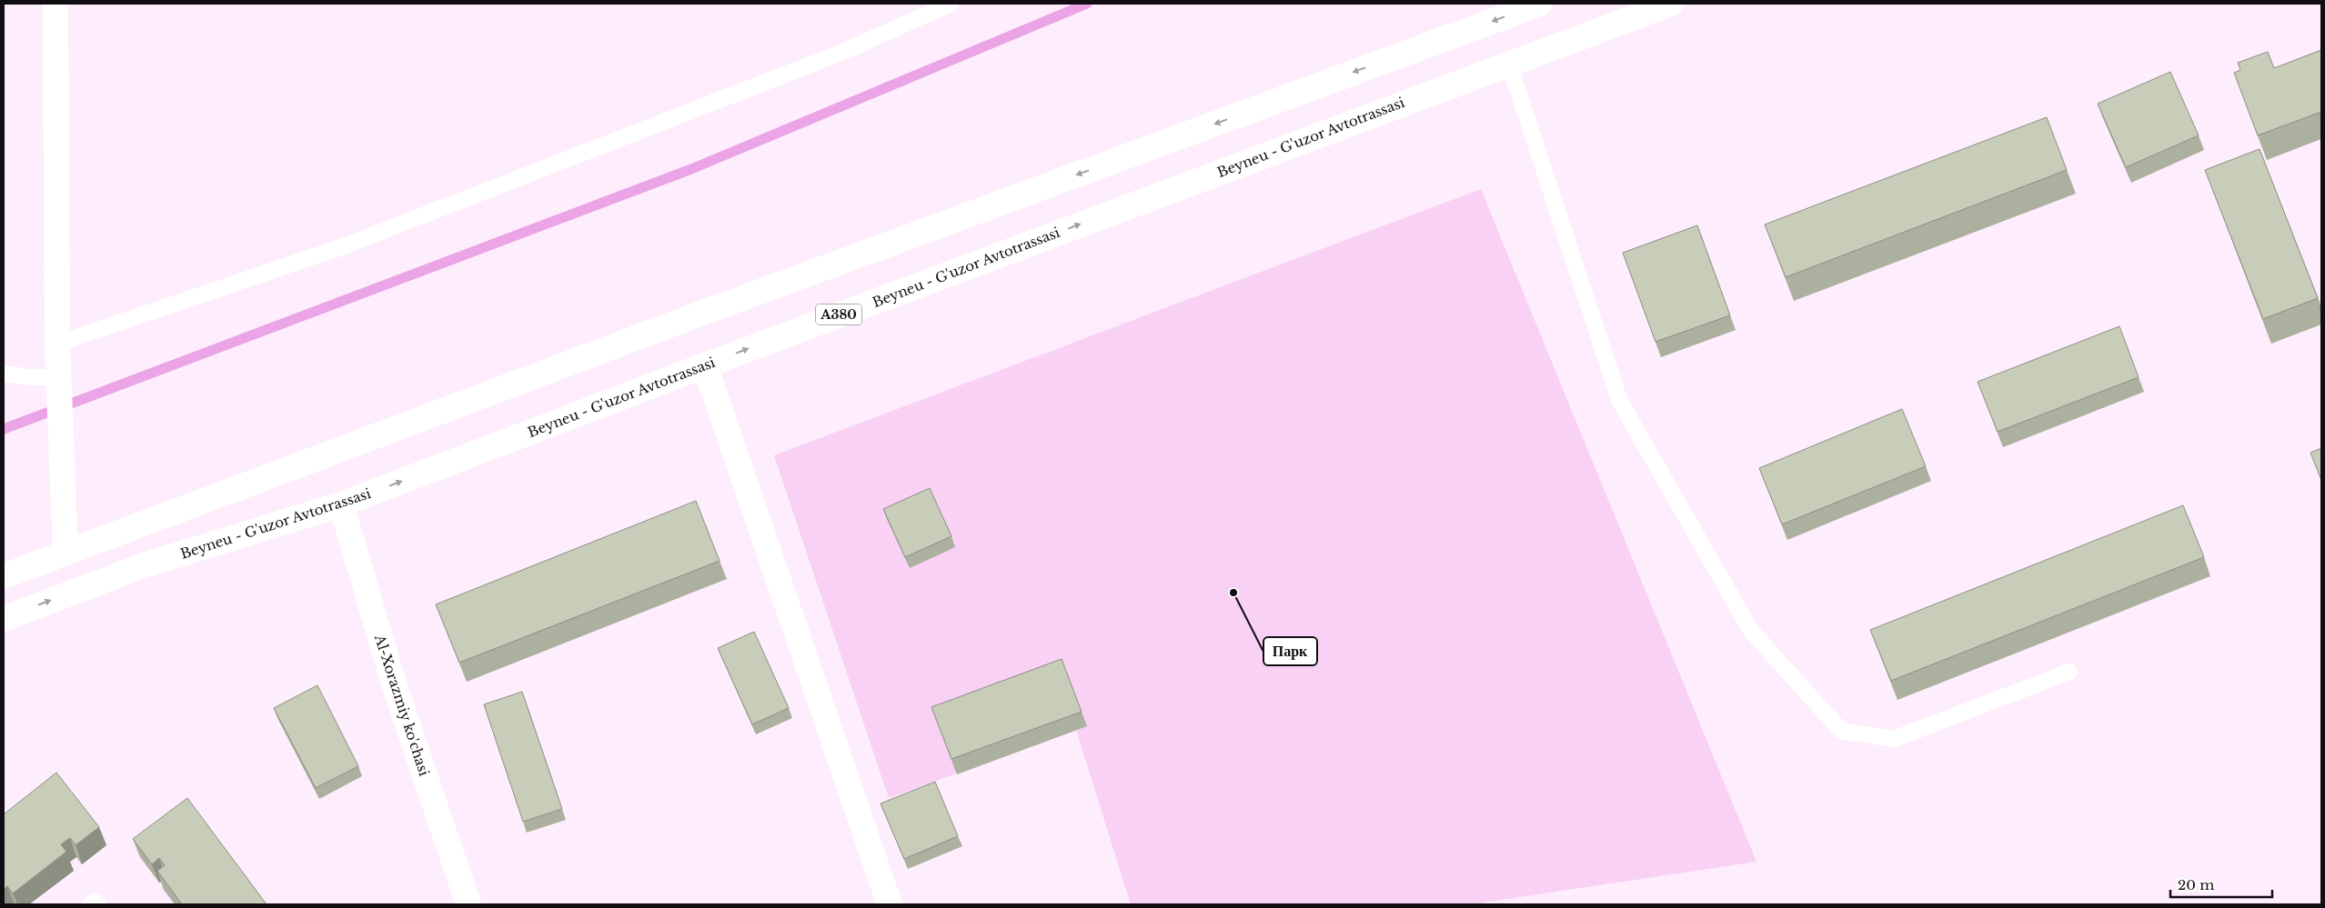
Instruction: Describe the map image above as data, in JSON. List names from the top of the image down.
{
  "streets": {
    "main road": ["Beyneu - G'uzor Avtotrassasi", "A380", "Al-Xorazmiy ko'chasi"]
  },
  "crossings": [
    ["Beyneu - G'uzor Avtotrassasi", "Al-Xorazmiy ko'chasi"]
  ],
  "places": ["Парк"],
  "scale_bar": "20 m"
}
